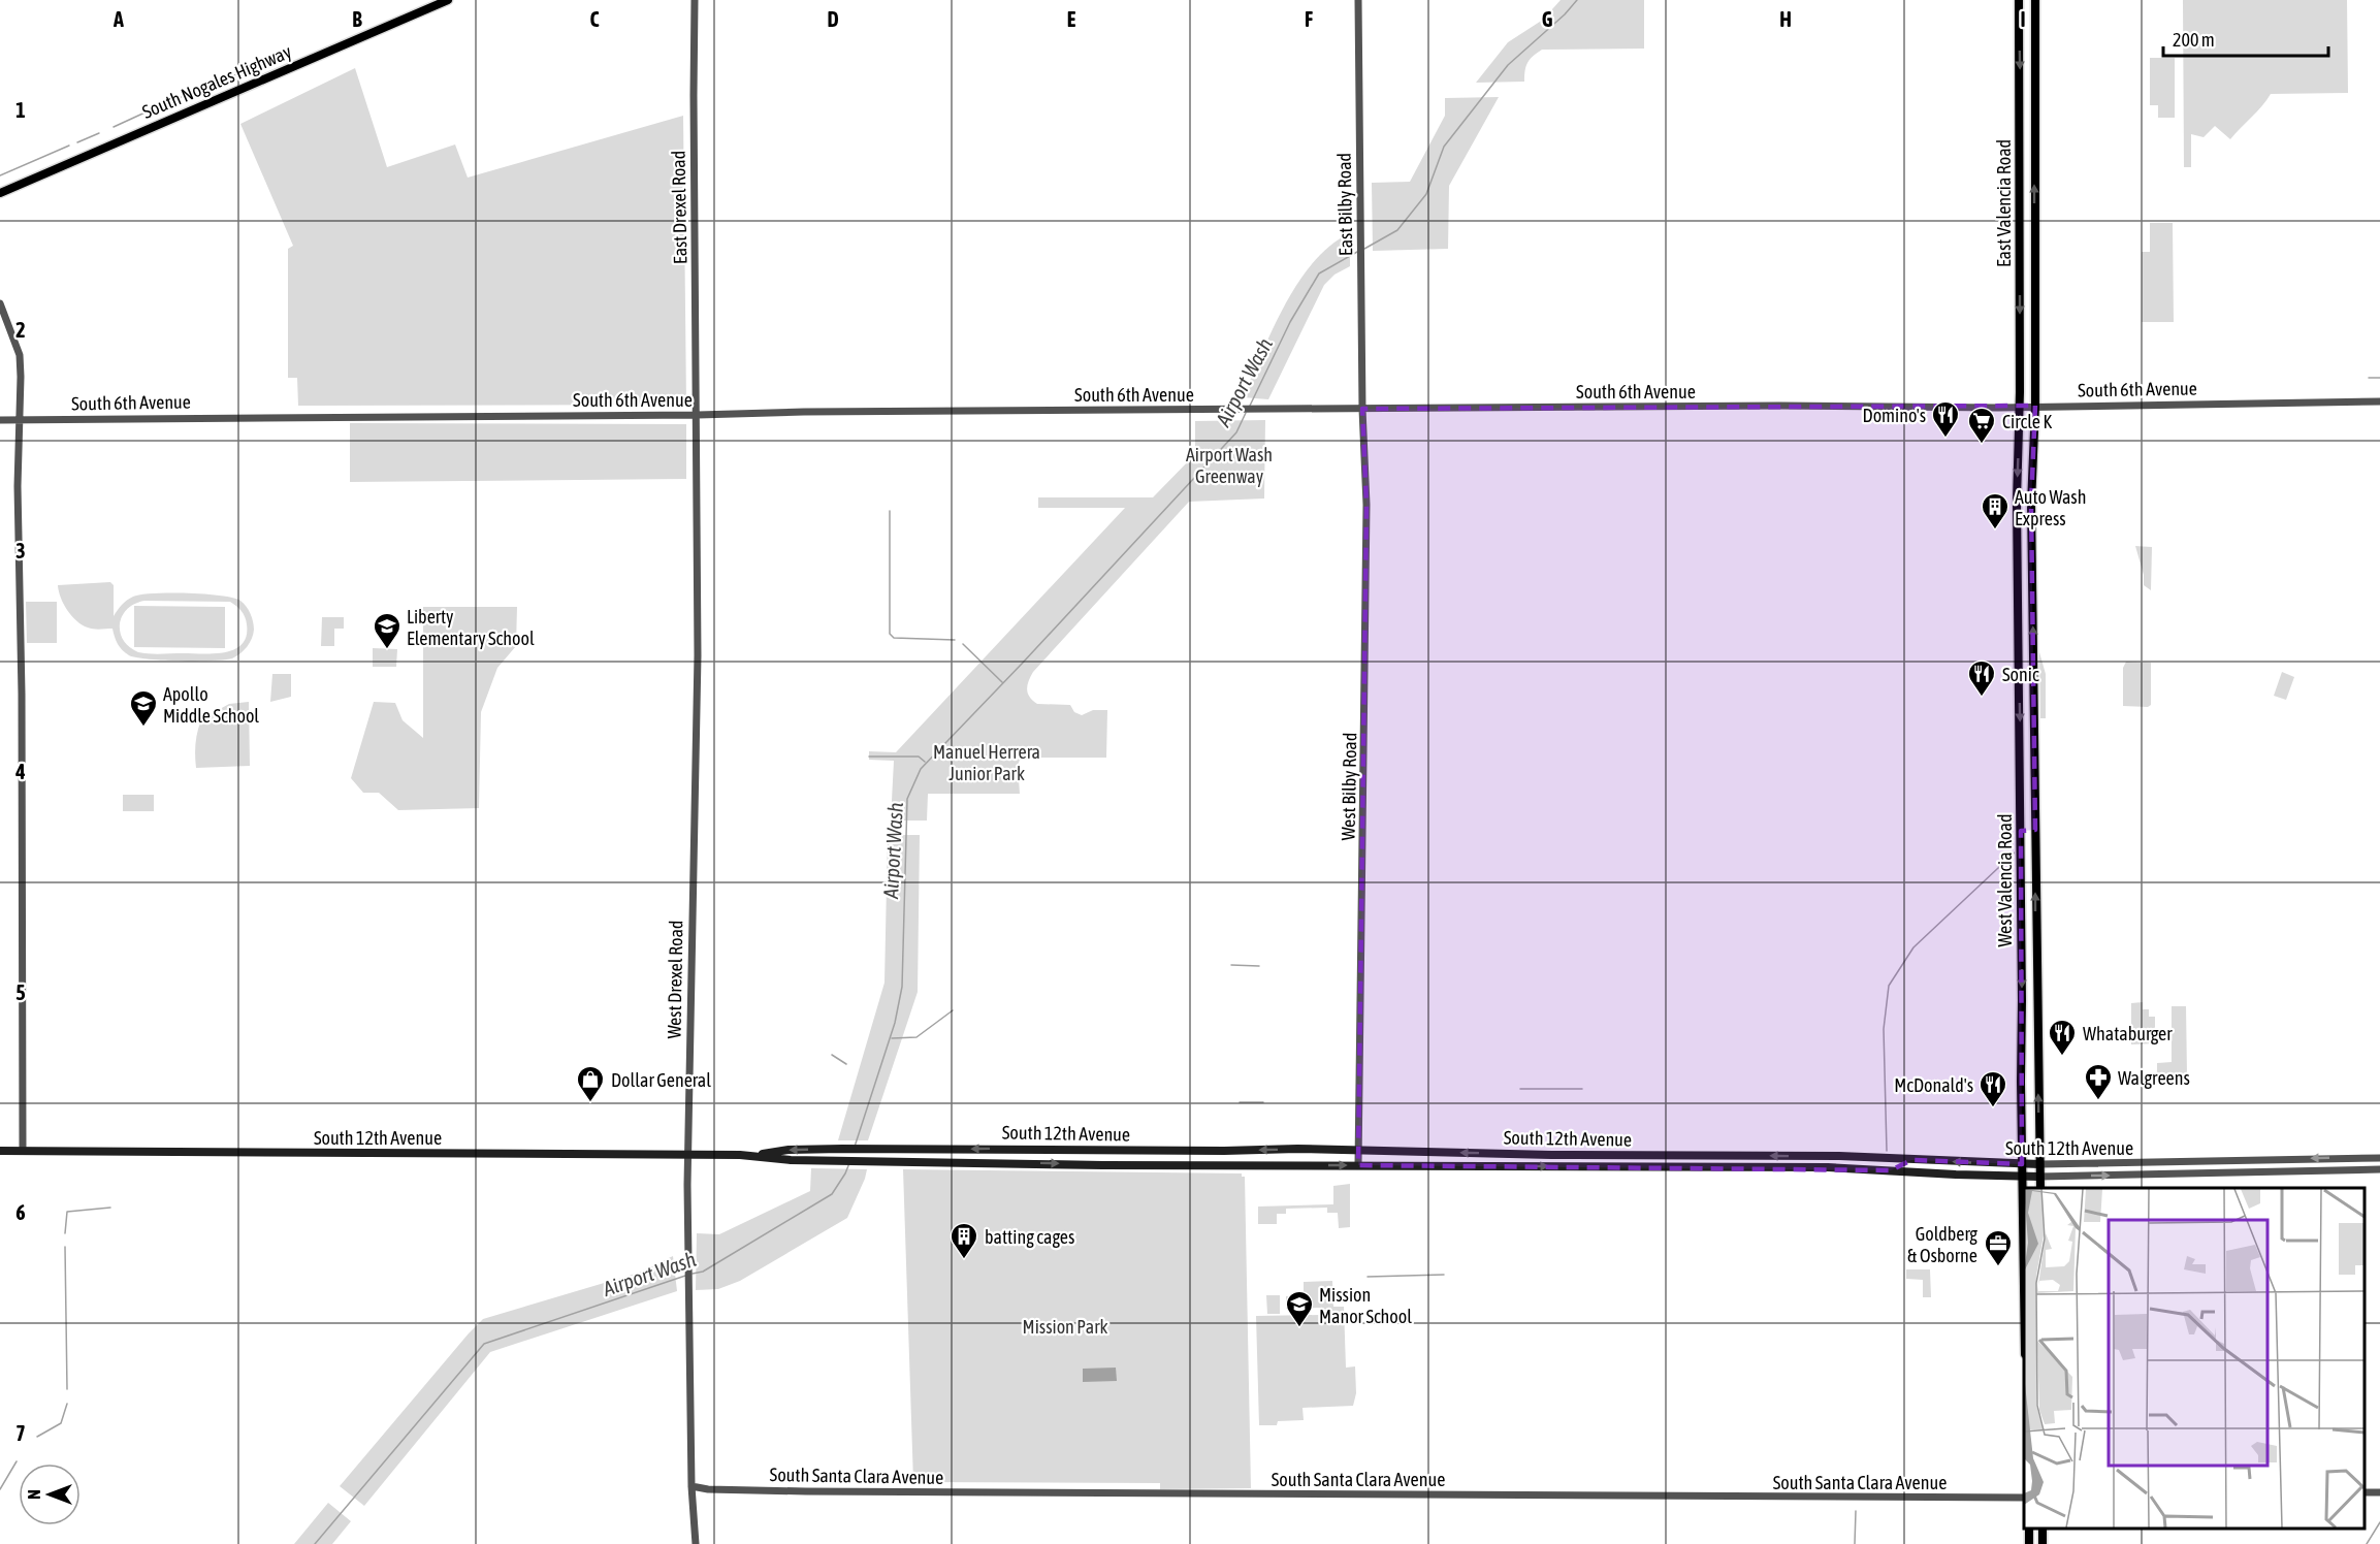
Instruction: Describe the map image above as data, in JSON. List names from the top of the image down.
{
  "streets": {
    "main road": [
      "South Nogales Highway",
      "East Valencia Road",
      "West Valencia Road",
      "South 12th Avenue"
    ],
    "street": [
      "East Bilby Road",
      "East Drexel Road",
      "South 6th Avenue",
      "West Bilby Road",
      "West Drexel Road",
      "South Santa Clara Avenue"
    ]
  },
  "crossings": [
    ["East Valencia Road", "South 6th Avenue"],
    ["East Valencia Road", "West Valencia Road"],
    ["East Bilby Road", "South 6th Avenue"],
    ["East Bilby Road", "West Bilby Road"],
    ["East Drexel Road", "South 6th Avenue"],
    ["East Drexel Road", "West Drexel Road"],
    ["South 6th Avenue", "West Bilby Road"],
    ["South 6th Avenue", "West Valencia Road"],
    ["South 6th Avenue", "West Drexel Road"],
    ["West Bilby Road", "South 12th Avenue"],
    ["West Valencia Road", "South 12th Avenue"],
    ["West Drexel Road", "South 12th Avenue"],
    ["West Drexel Road", "South Santa Clara Avenue"]
  ],
  "water": ["Airport Wash"],
  "parks": ["Airport Wash Greenway", "Manuel Herrera Junior Park", "Mission Park"],
  "places": {
    "restaurant": [
      "Domino's",
      "Sonic",
      "Whataburger",
      "McDonald's"
    ],
    "supermarket": ["Circle K"],
    "building": ["Auto Wash Express", "batting cages"],
    "school or university": ["Liberty Elementary School", "Apollo Middle School", "Mission Manor School"],
    "pharmacy": ["Walgreens"],
    "shop": ["Dollar General"],
    "office": ["Goldberg & Osborne"]
  },
  "scale_bar": "200 m",
  "north": "left",
  "grid": {
    "columns": [
      "A",
      "B",
      "C",
      "D",
      "E",
      "F",
      "G",
      "H",
      "I"
    ],
    "rows": [
      "1",
      "2",
      "3",
      "4",
      "5",
      "6",
      "7"
    ]
  }
}
